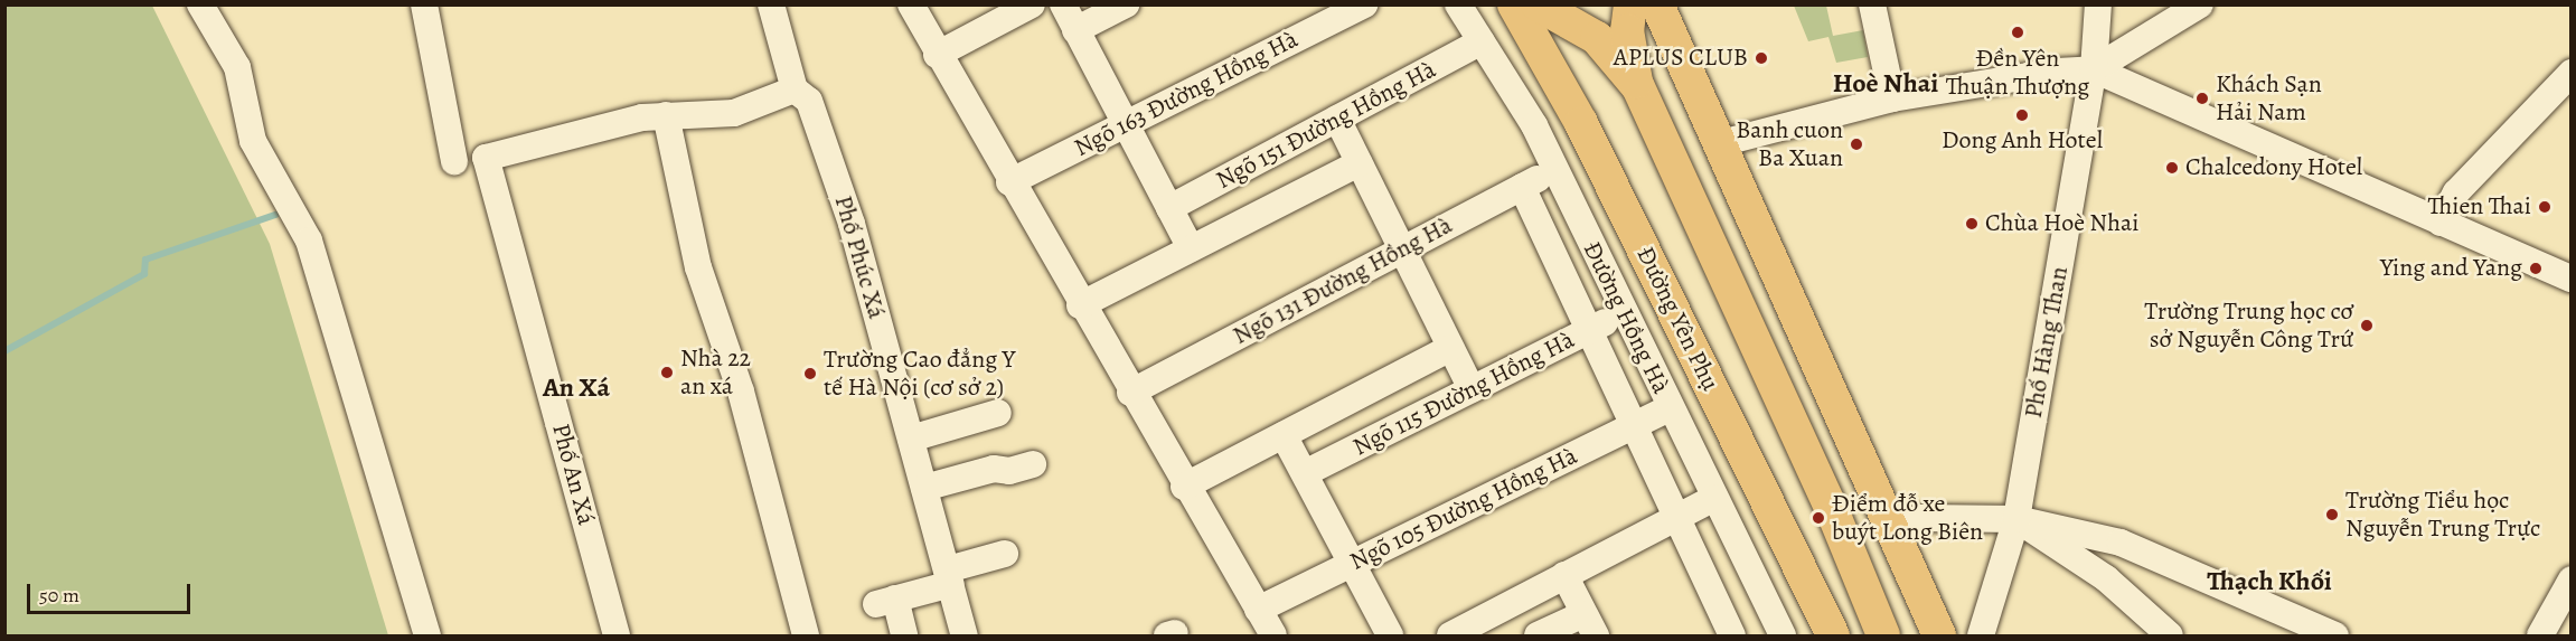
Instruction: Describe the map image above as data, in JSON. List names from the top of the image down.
{
  "streets": {
    "main road": ["Đường Yên Phụ"],
    "street": [
      "Ngõ 163 Đường Hồng Hà",
      "Ngõ 151 Đường Hồng Hà",
      "Phố Phúc Xá",
      "Ngõ 131 Đường Hồng Hà",
      "Đường Hồng Hà",
      "Phố Hàng Than",
      "Ngõ 115 Đường Hồng Hà",
      "Phố An Xá",
      "Ngõ 105 Đường Hồng Hà"
    ]
  },
  "crossings": [
    ["Ngõ 151 Đường Hồng Hà", "Đường Hồng Hà"],
    ["Ngõ 131 Đường Hồng Hà", "Đường Hồng Hà"],
    ["Đường Hồng Hà", "Ngõ 115 Đường Hồng Hà"],
    ["Đường Hồng Hà", "Ngõ 105 Đường Hồng Hà"]
  ],
  "districts": ["Hoè Nhai", "An Xá", "Thạch Khối"],
  "places": [
    "Đền Yên Thuận Thượng",
    "APLUS CLUB",
    "Khách Sạn Hải Nam",
    "Dong Anh Hotel",
    "Banh cuon Ba Xuan",
    "Chalcedony Hotel",
    "Thien Thai",
    "Chùa Hoè Nhai",
    "Ying and Yang",
    "Trường Trung học cơ sở Nguyễn Công Trứ",
    "Nhà 22 an xá",
    "Trường Cao đẳng Y tế Hà Nội (cơ sở 2)",
    "Trường Tiểu học Nguyễn Trung Trực",
    "Điểm đỗ xe buýt Long Biên"
  ],
  "scale_bar": "50 m"
}
